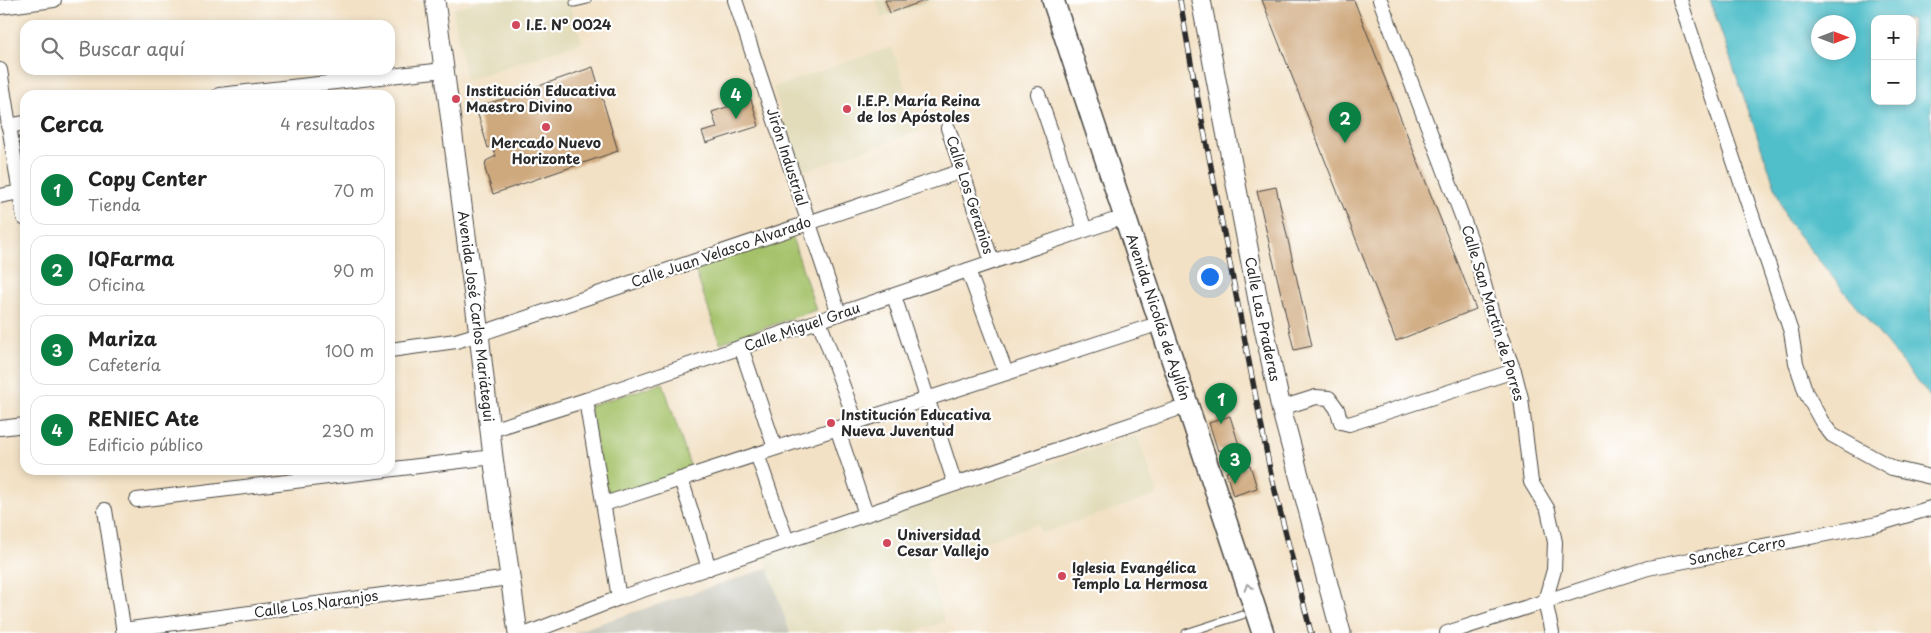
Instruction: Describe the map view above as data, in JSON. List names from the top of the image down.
{
  "streets": {
    "main road": ["Avenida Nicolás de Ayllón"],
    "street": [
      "Jirón Industrial",
      "Calle Los Geranios",
      "Calle Juan Velasco Alvarado",
      "Calle San Martín de Porres",
      "Avenida José Carlos Mariátegui",
      "Calle Las Praderas",
      "Calle Miguel Grau",
      "Sanchez Cerro",
      "Calle Los Naranjos"
    ]
  },
  "crossings": [
    ["Jirón Industrial", "Calle Juan Velasco Alvarado"],
    ["Jirón Industrial", "Calle Miguel Grau"],
    ["Calle Los Geranios", "Calle Juan Velasco Alvarado"],
    ["Calle Los Geranios", "Calle Miguel Grau"],
    ["Calle Juan Velasco Alvarado", "Avenida José Carlos Mariátegui"],
    ["Calle San Martín de Porres", "Sanchez Cerro"],
    ["Avenida José Carlos Mariátegui", "Calle Miguel Grau"],
    ["Avenida José Carlos Mariátegui", "Calle Los Naranjos"],
    ["Avenida Nicolás de Ayllón", "Calle Miguel Grau"]
  ],
  "places": [
    "I.E. N° 0024",
    "Institución Educativa Maestro Divino",
    "I.E.P. María Reina de los Apóstoles",
    "Mercado Nuevo Horizonte",
    "Institución Educativa Nueva Juventud",
    "Universidad Cesar Vallejo",
    "Iglesia Evangélica Templo La Hermosa"
  ],
  "north": "right",
  "page": {
    "map_buttons": ["+", "−"],
    "search": "Buscar aquí",
    "pins": [
      "4",
      "2",
      "1",
      "3"
    ],
    "heading": ["Cerca", "4 resultados"],
    "list": [
      {
        "mark": "1",
        "name": "Copy Center",
        "note": "Tienda",
        "value": "70 m"
      },
      {
        "mark": "2",
        "name": "IQFarma",
        "note": "Oficina",
        "value": "90 m"
      },
      {
        "mark": "3",
        "name": "Mariza",
        "note": "Cafetería",
        "value": "100 m"
      },
      {
        "mark": "4",
        "name": "RENIEC Ate",
        "note": "Edificio público",
        "value": "230 m"
      }
    ]
  }
}
